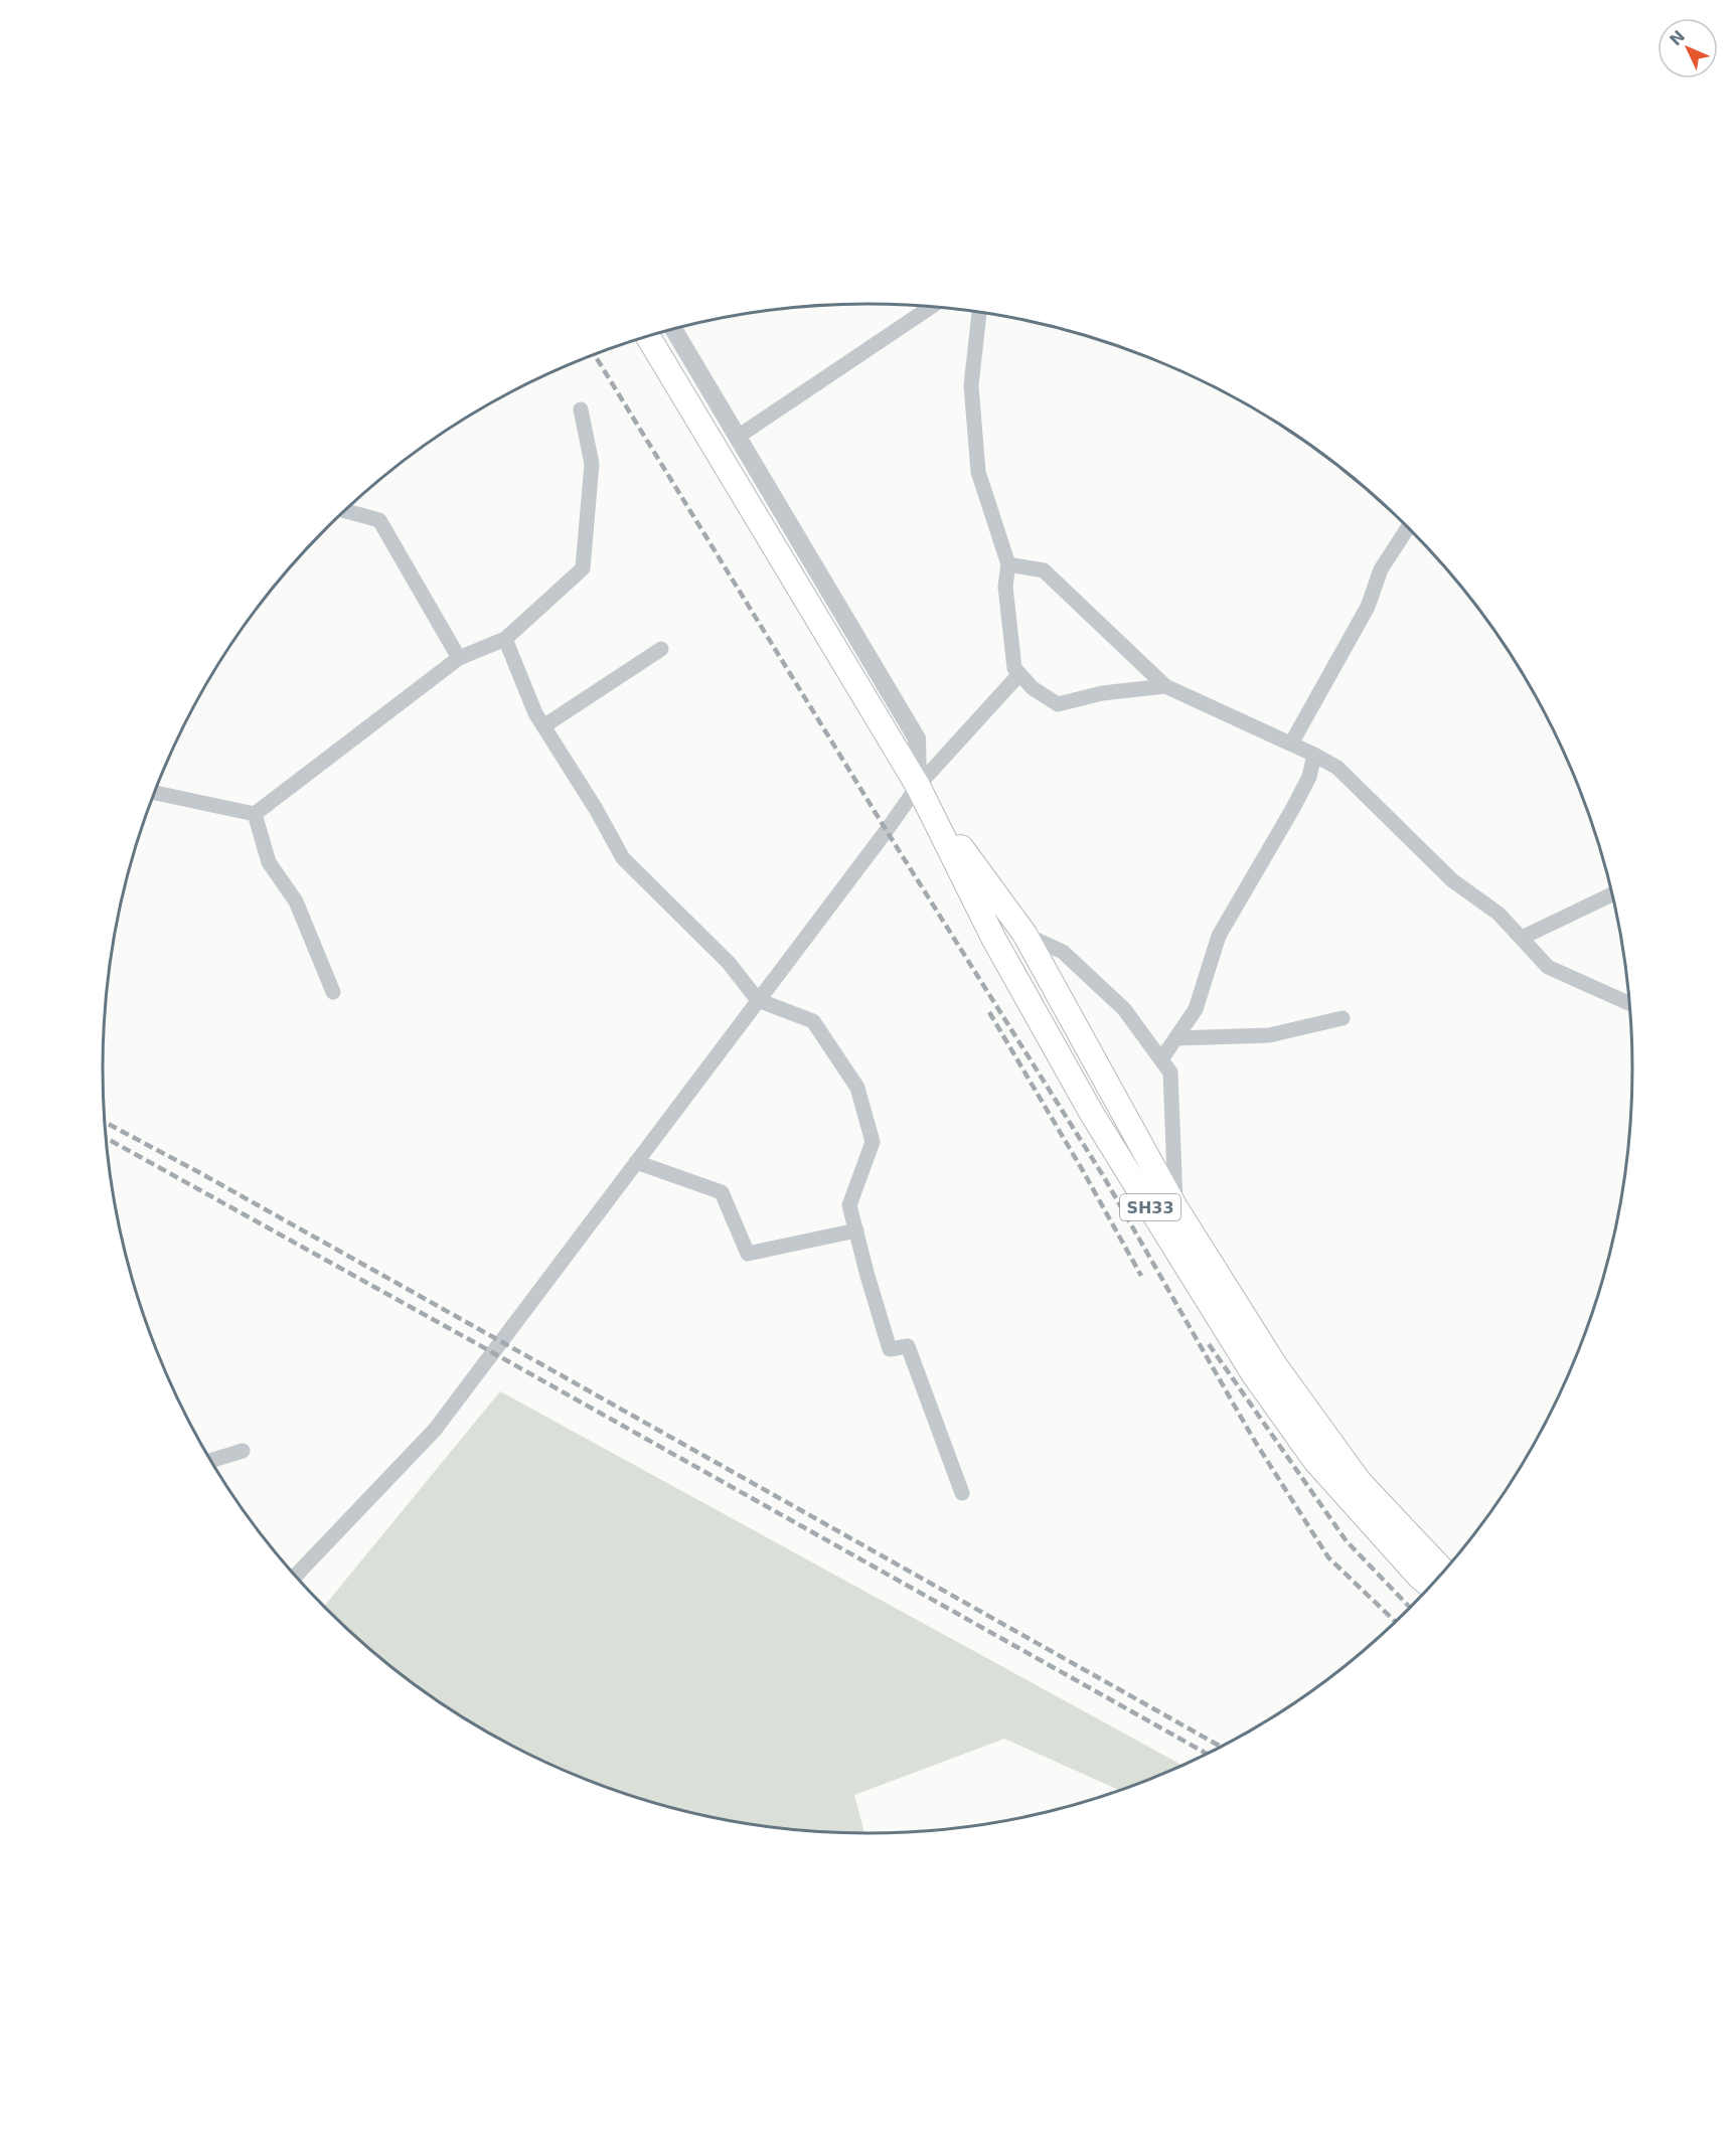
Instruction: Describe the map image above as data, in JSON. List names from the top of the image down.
{
  "streets": {
    "main road": ["SH33"]
  },
  "north": "top left"
}
